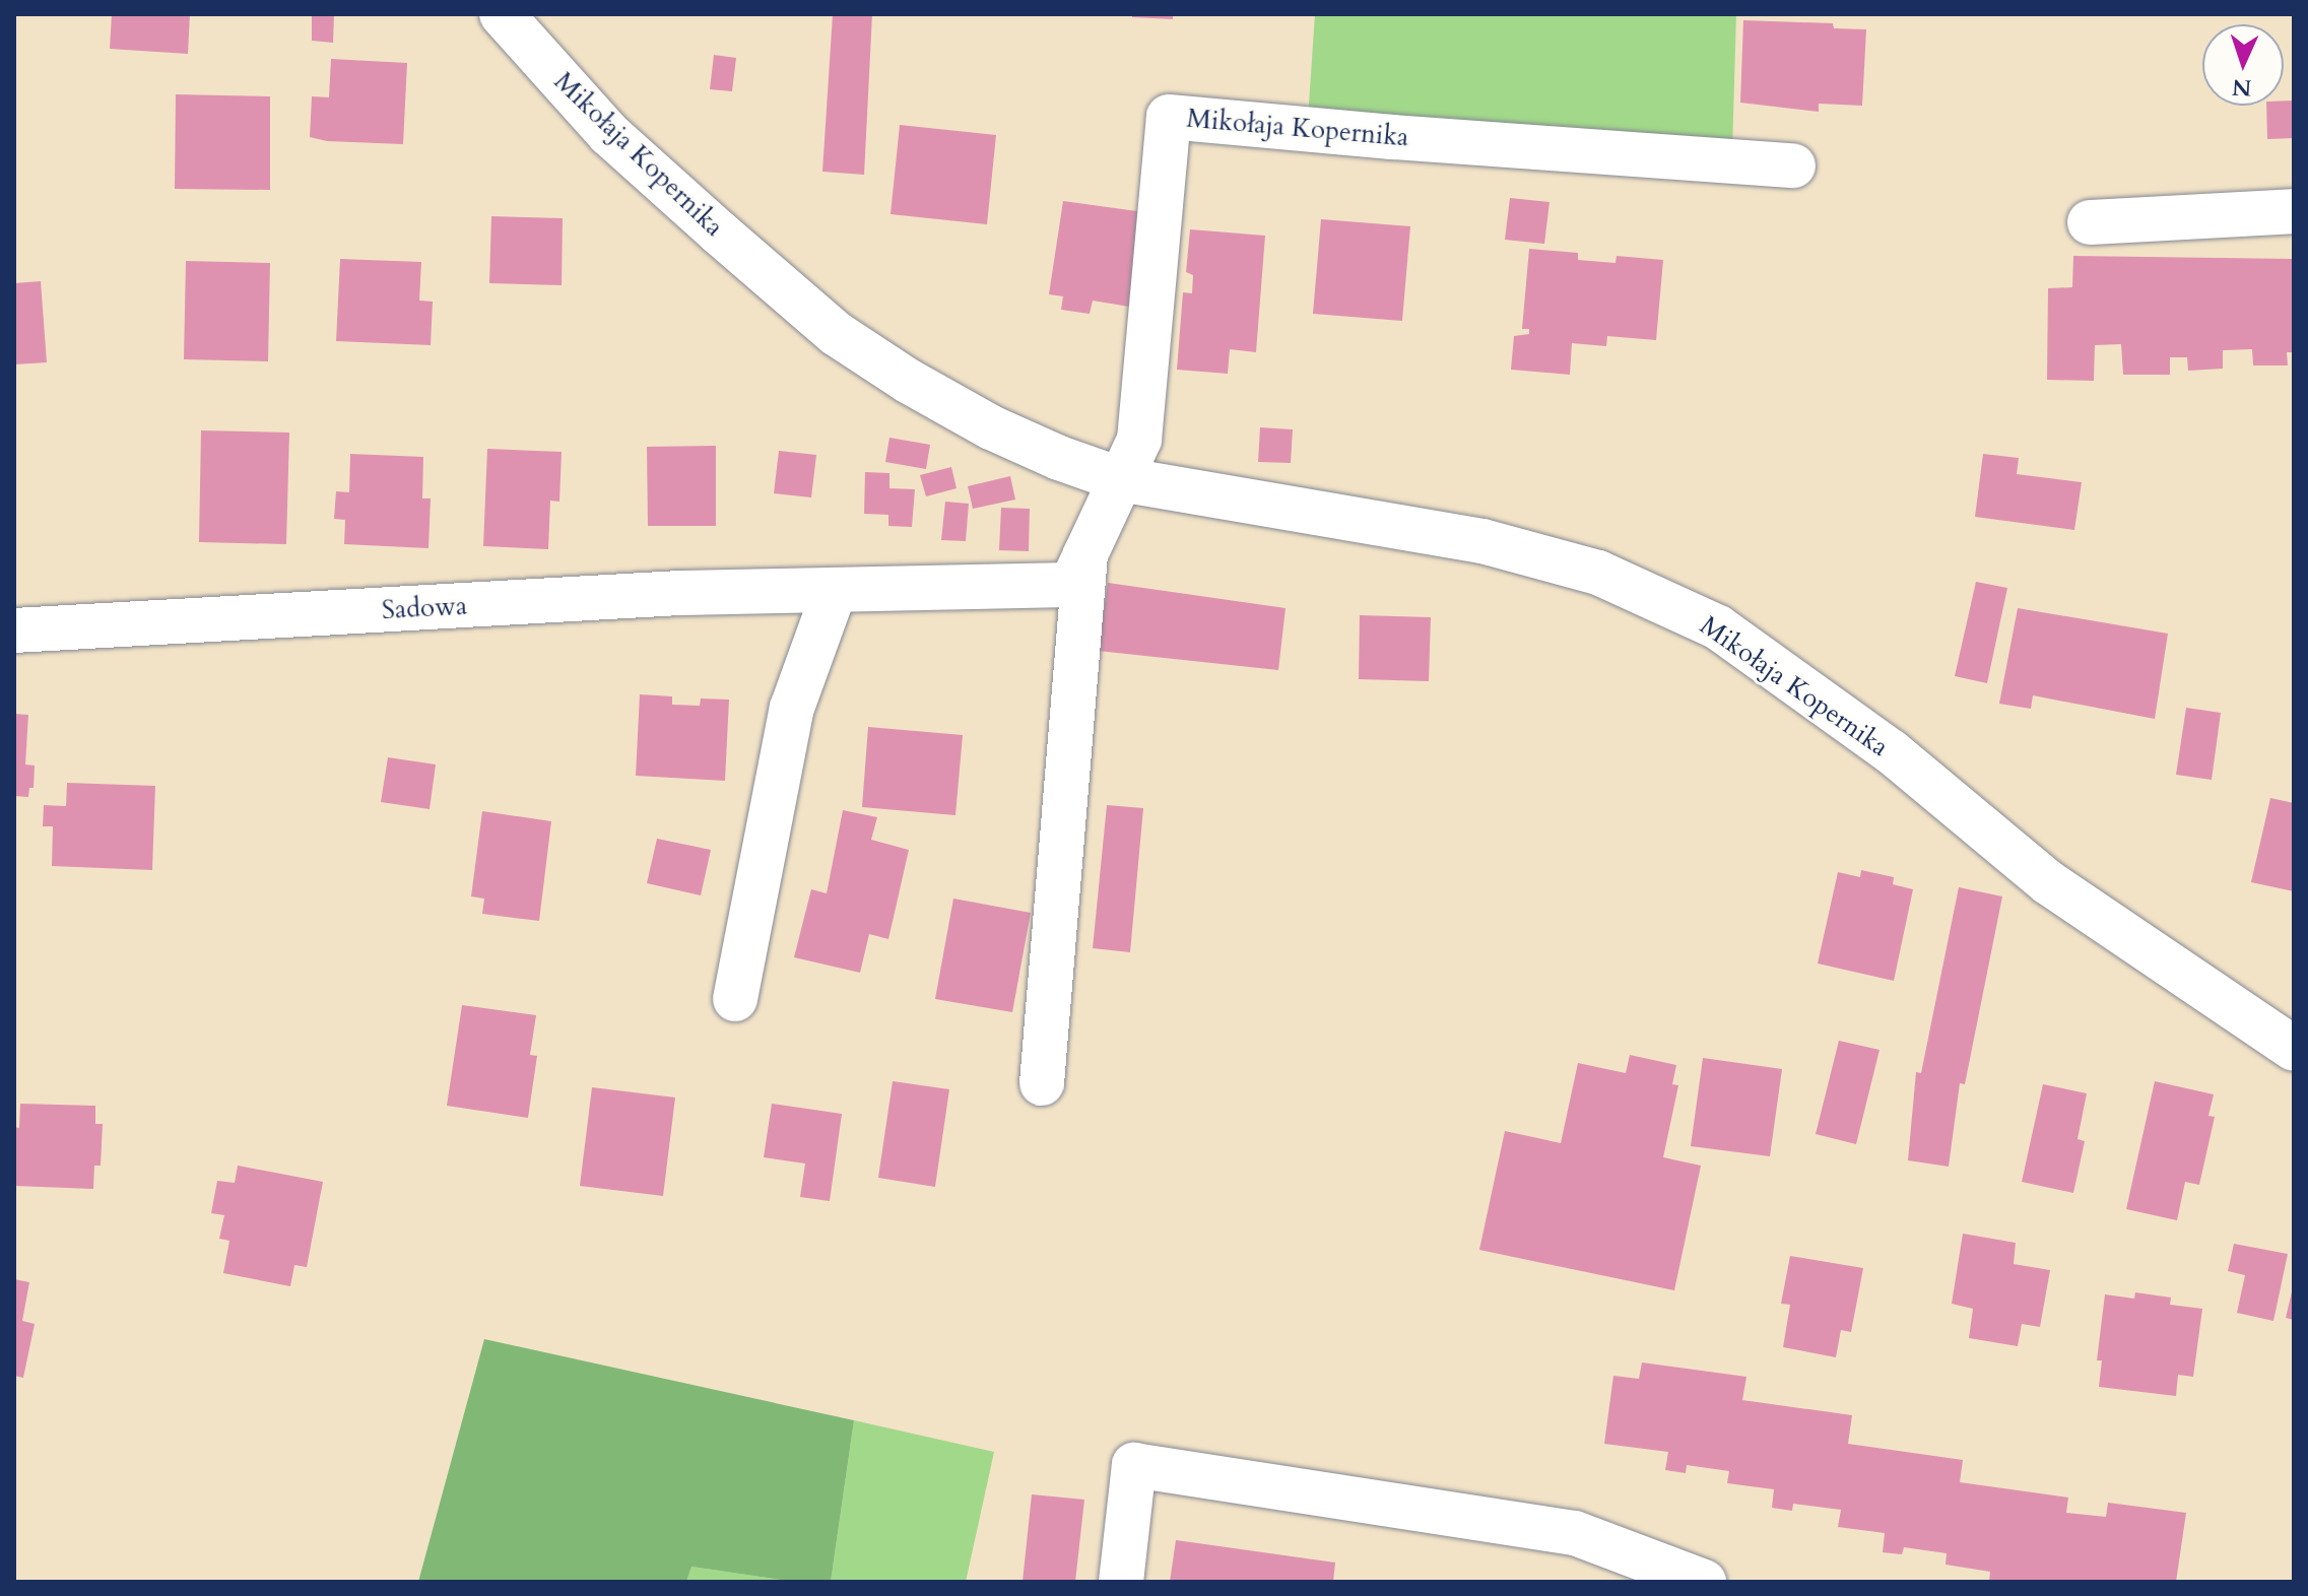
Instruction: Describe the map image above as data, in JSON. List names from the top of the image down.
{
  "streets": {
    "street": ["Mikołaja Kopernika", "Sadowa"]
  },
  "crossings": [
    ["Mikołaja Kopernika", "Sadowa"]
  ],
  "north": "bottom"
}
